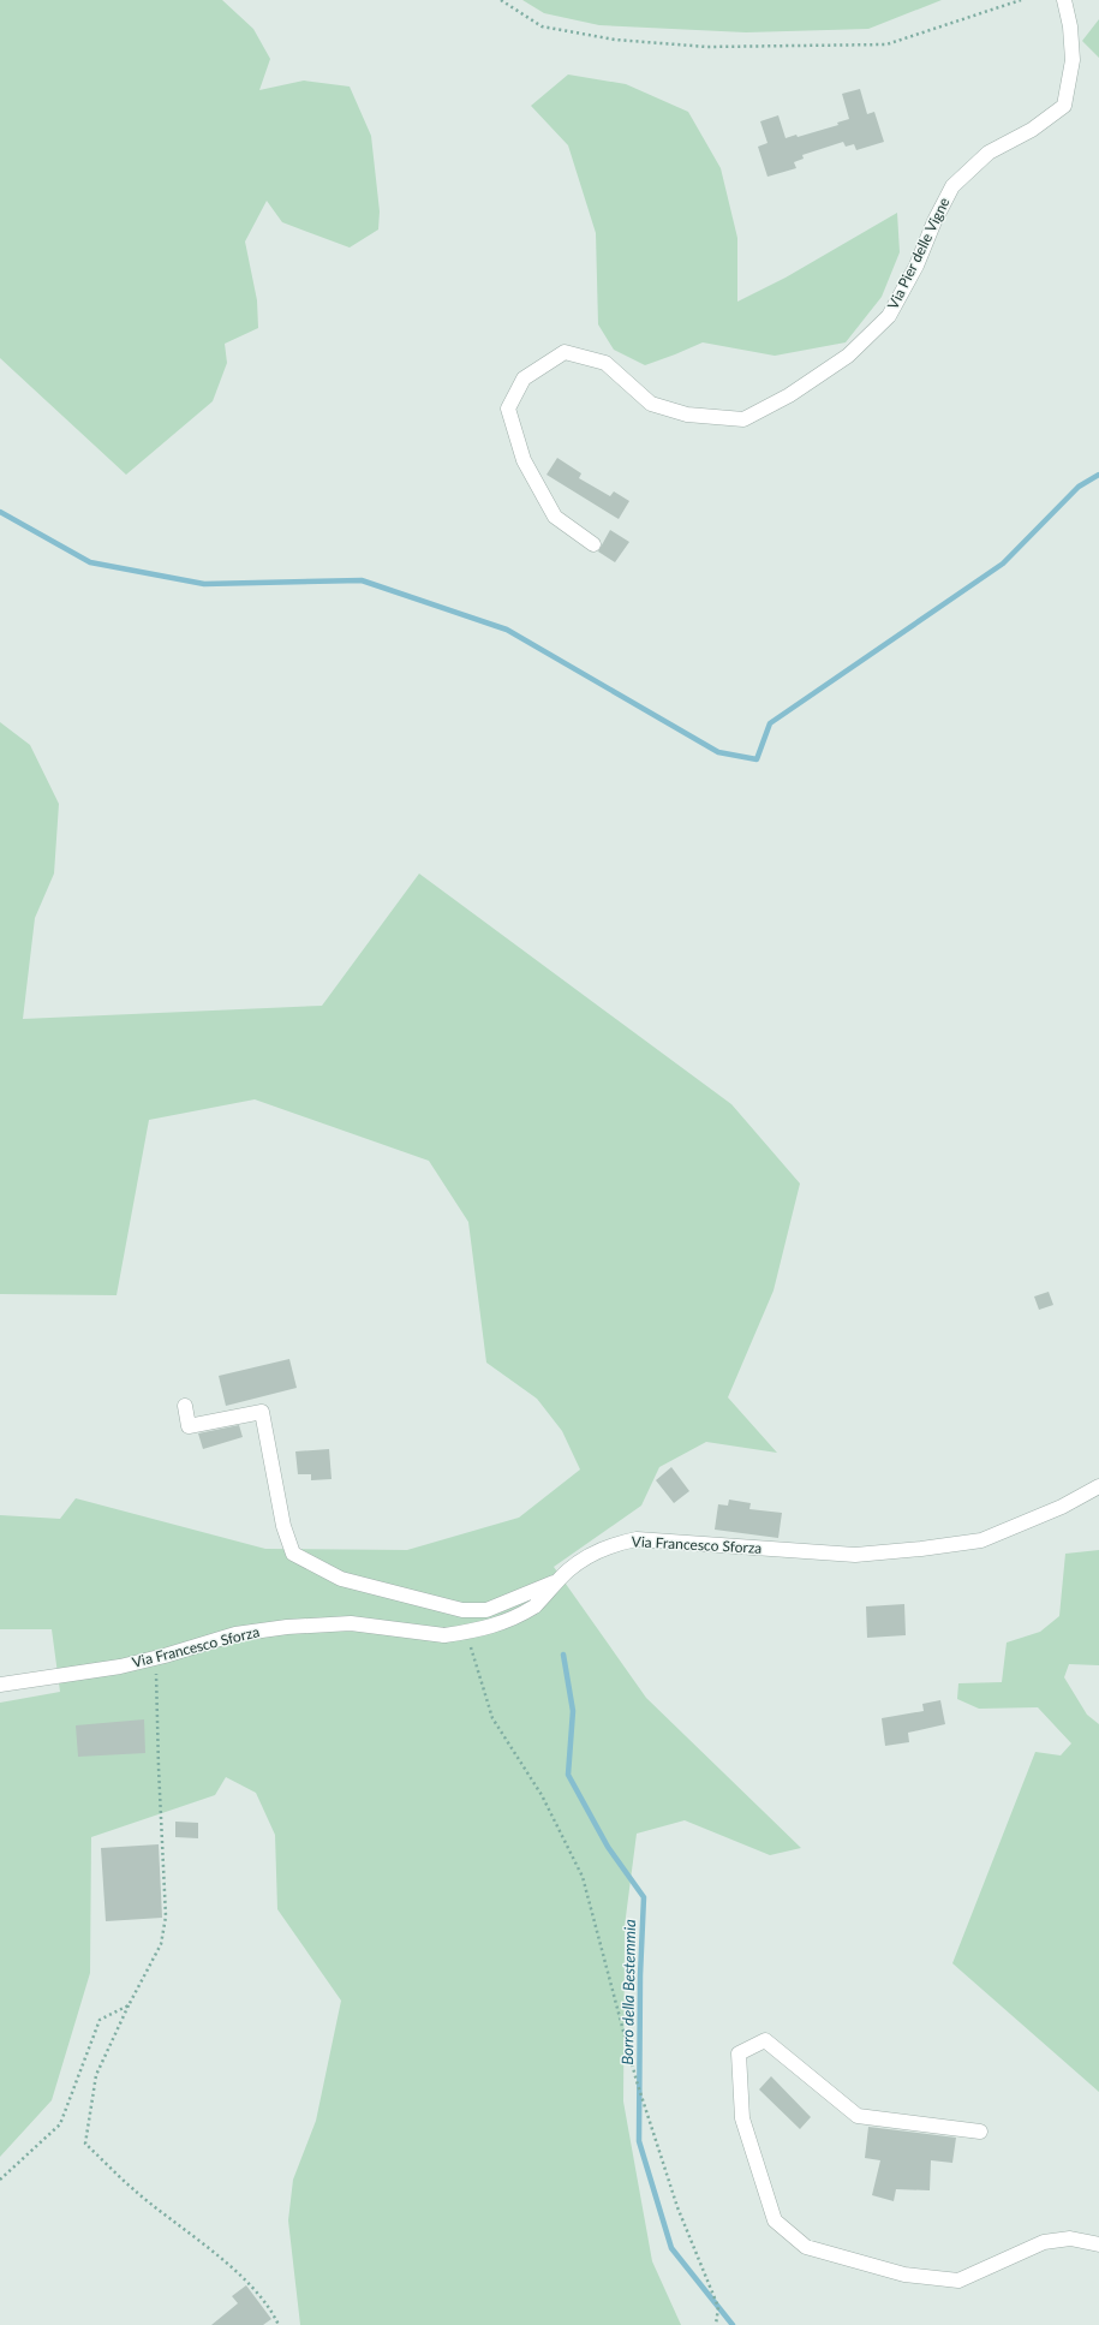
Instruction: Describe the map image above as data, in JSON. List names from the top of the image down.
{
  "streets": {
    "street": ["Via Pier delle Vigne", "Via Francesco Sforza"]
  },
  "water": ["Borro della Bestemmia"]
}
